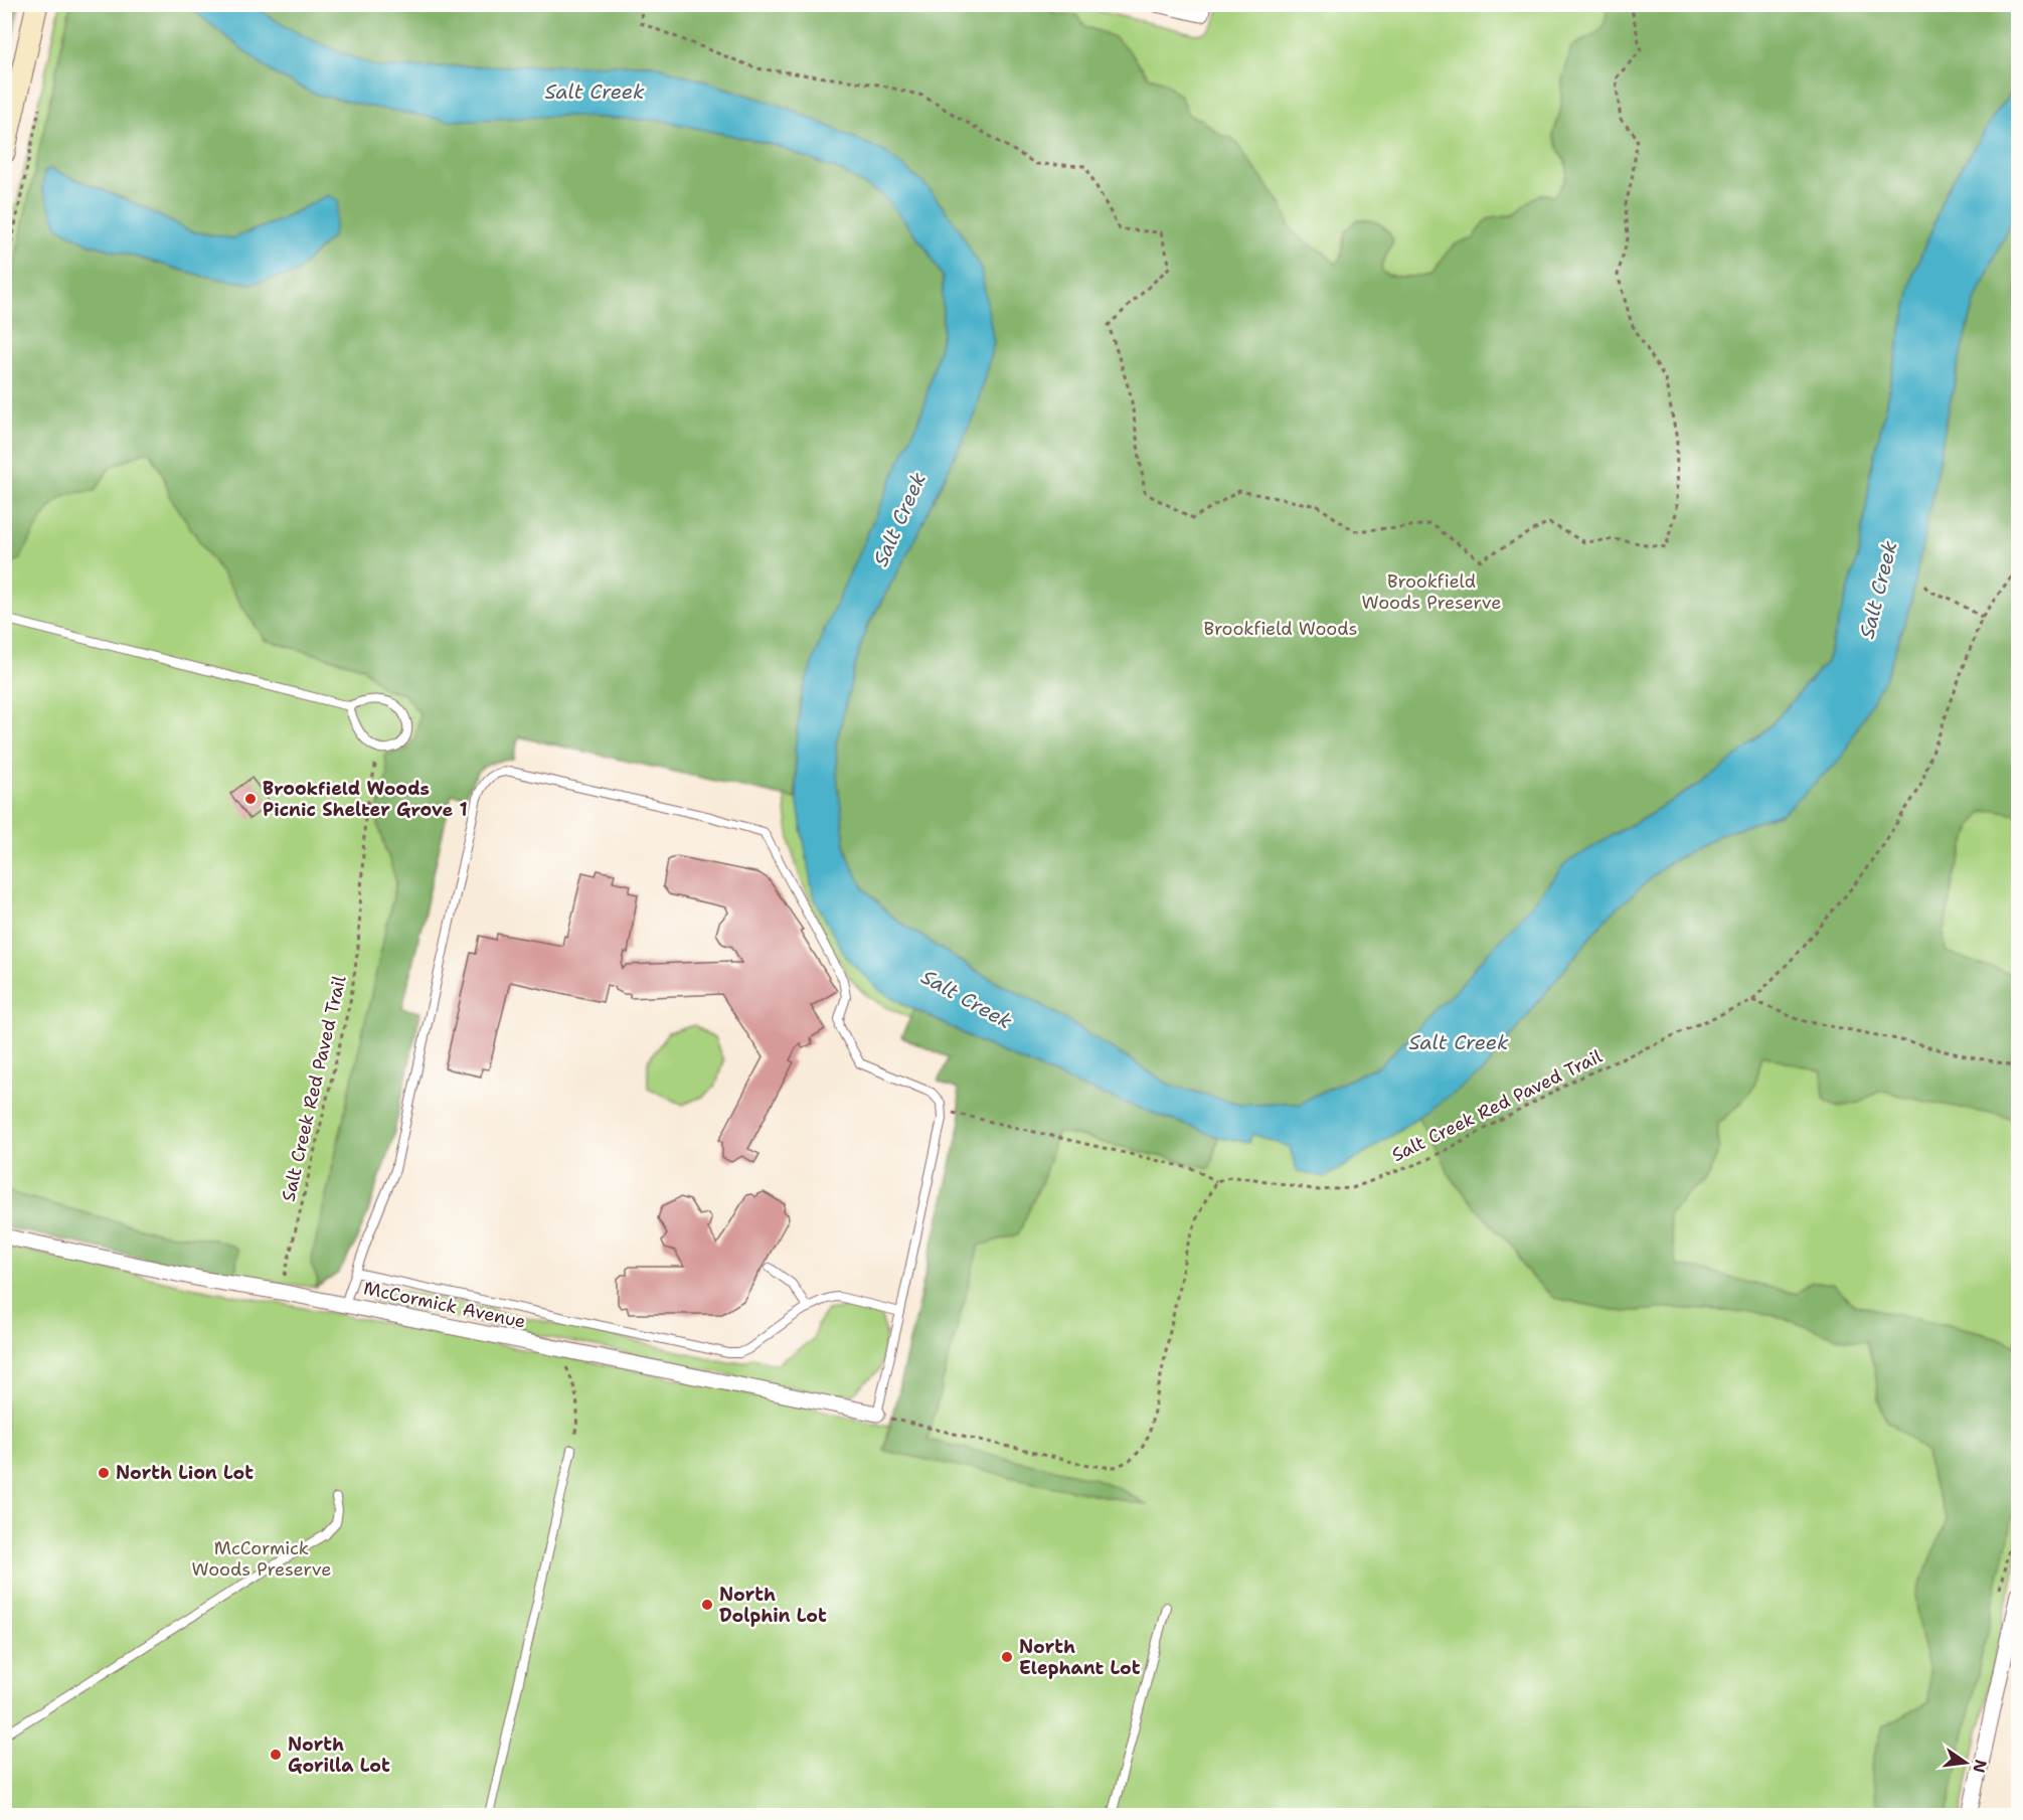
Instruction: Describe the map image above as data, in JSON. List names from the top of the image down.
{
  "streets": {
    "street": ["McCormick Avenue"],
    "path": ["Salt Creek Red Paved Trail"]
  },
  "crossings": [
    ["Salt Creek Red Paved Trail", "McCormick Avenue"]
  ],
  "water": ["Salt Creek"],
  "parks": ["Brookfield Woods Preserve", "Brookfield Woods", "McCormick Woods Preserve"],
  "places": [
    "Brookfield Woods Picnic Shelter Grove 1",
    "North Lion Lot",
    "North Dolphin Lot",
    "North Elephant Lot",
    "North Gorilla Lot"
  ],
  "north": "right"
}
